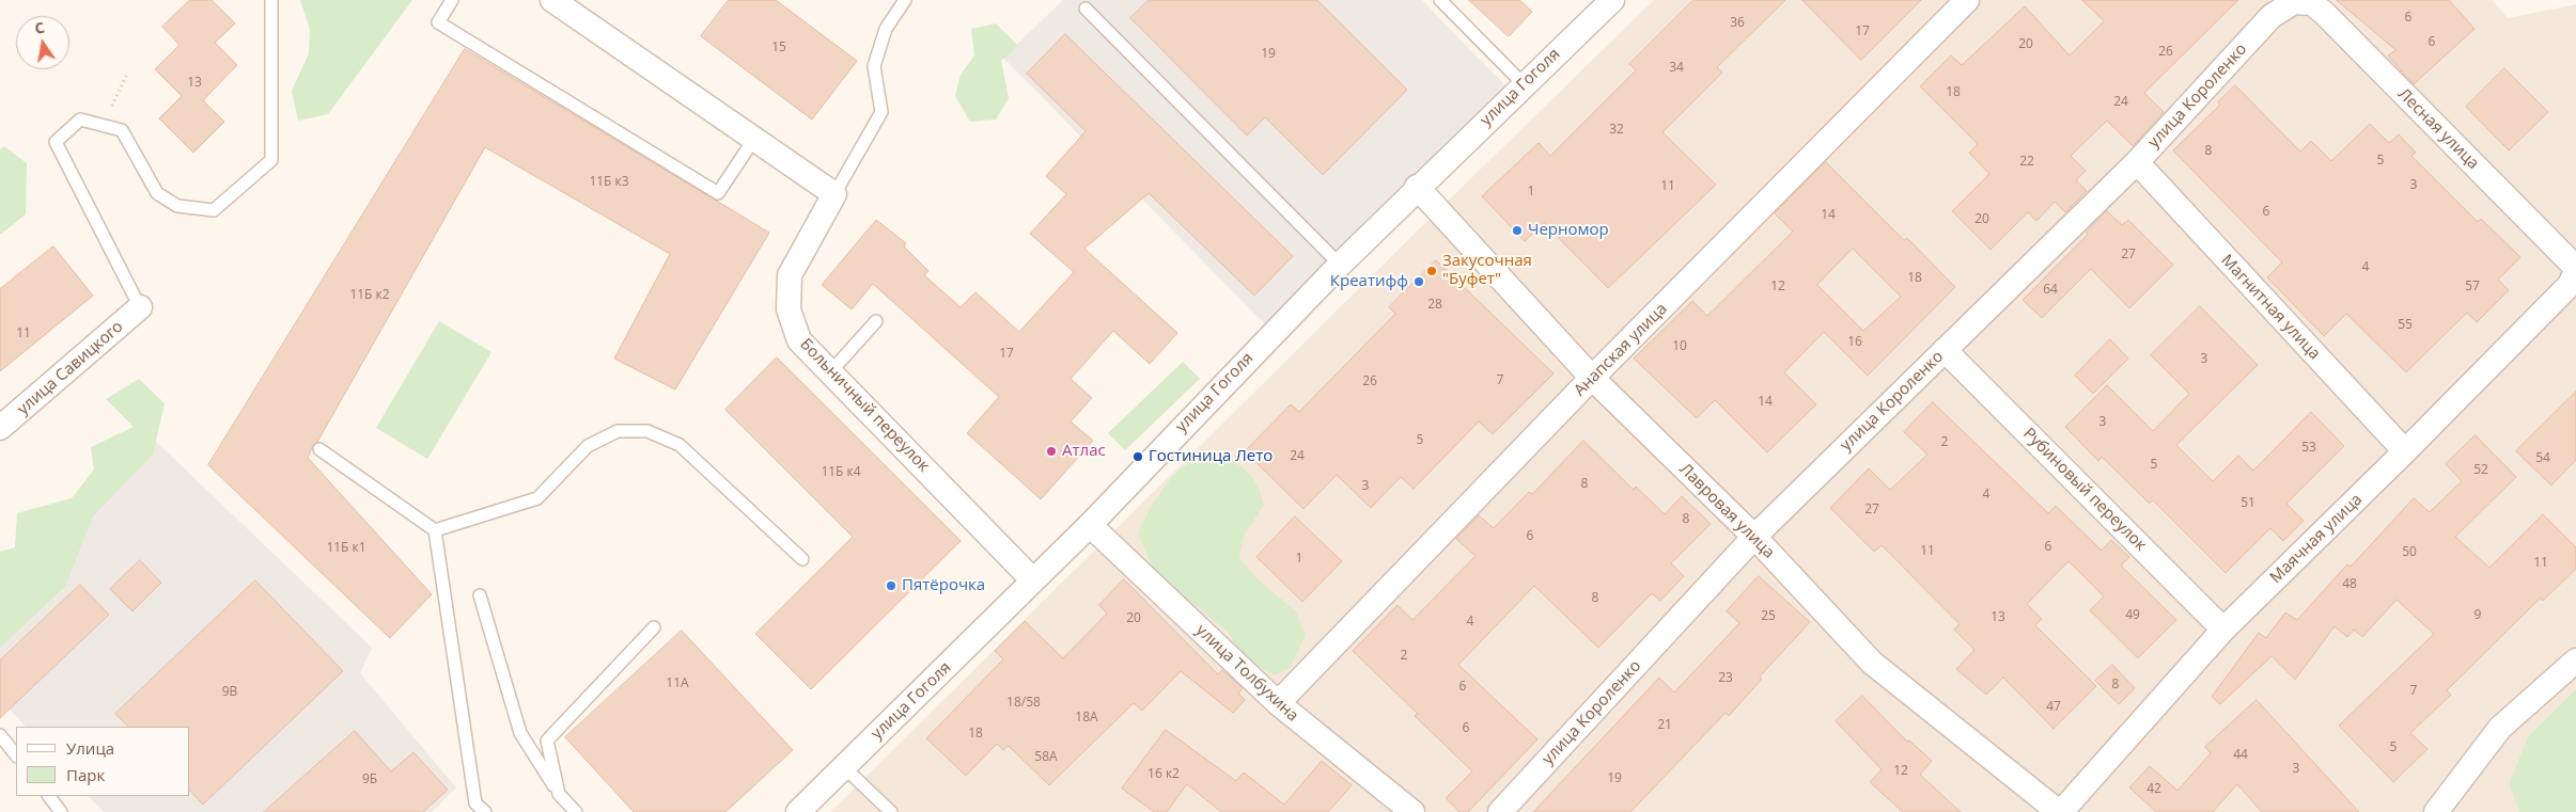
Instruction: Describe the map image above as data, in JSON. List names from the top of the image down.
{
  "streets": {
    "street": [
      "улица Гоголя",
      "улица Короленко",
      "Лесная улица",
      "Магнитная улица",
      "Анапская улица",
      "улица Савицкого",
      "Больничный переулок",
      "Рубиновый переулок",
      "Лавровая улица",
      "Маячная улица",
      "улица Толбухина"
    ]
  },
  "crossings": [
    ["улица Гоголя", "Больничный переулок"],
    ["улица Гоголя", "Лавровая улица"],
    ["улица Гоголя", "улица Толбухина"],
    ["улица Короленко", "Лесная улица"],
    ["улица Короленко", "Магнитная улица"],
    ["улица Короленко", "Рубиновый переулок"],
    ["улица Короленко", "Лавровая улица"],
    ["Лесная улица", "Маячная улица"],
    ["Магнитная улица", "Маячная улица"],
    ["Анапская улица", "Лавровая улица"],
    ["Анапская улица", "улица Толбухина"],
    ["Рубиновый переулок", "Маячная улица"],
    ["Лавровая улица", "Маячная улица"]
  ],
  "places": [
    "Черномор",
    "Закусочная \"Буфет\"",
    "Креатифф",
    "Атлас",
    "Гостиница Лето",
    "Пятёрочка"
  ],
  "house_numbers": [
    "6",
    "36",
    "17",
    "6",
    "20",
    "15",
    "26",
    "19",
    "34",
    "13",
    "18",
    "24",
    "32",
    "8",
    "5",
    "22",
    "11Б к3",
    "3",
    "11",
    "1",
    "6",
    "14",
    "20",
    "27",
    "4",
    "18",
    "12",
    "57",
    "64",
    "11Б к2",
    "28",
    "55",
    "11",
    "16",
    "10",
    "17",
    "3",
    "7",
    "26",
    "14",
    "3",
    "5",
    "2",
    "53",
    "24",
    "54",
    "5",
    "52",
    "11Б к4",
    "8",
    "3",
    "4",
    "51",
    "27",
    "8",
    "6",
    "6",
    "11Б к1",
    "11",
    "50",
    "1",
    "11",
    "48",
    "8",
    "49",
    "9",
    "25",
    "13",
    "20",
    "4",
    "2",
    "23",
    "11А",
    "8",
    "6",
    "7",
    "9В",
    "18/58",
    "47",
    "18А",
    "21",
    "6",
    "18",
    "5",
    "44",
    "58А",
    "3",
    "12",
    "16 к2",
    "19",
    "9Б",
    "42"
  ],
  "legend": ["Улица", "Парк"],
  "north": "top"
}
